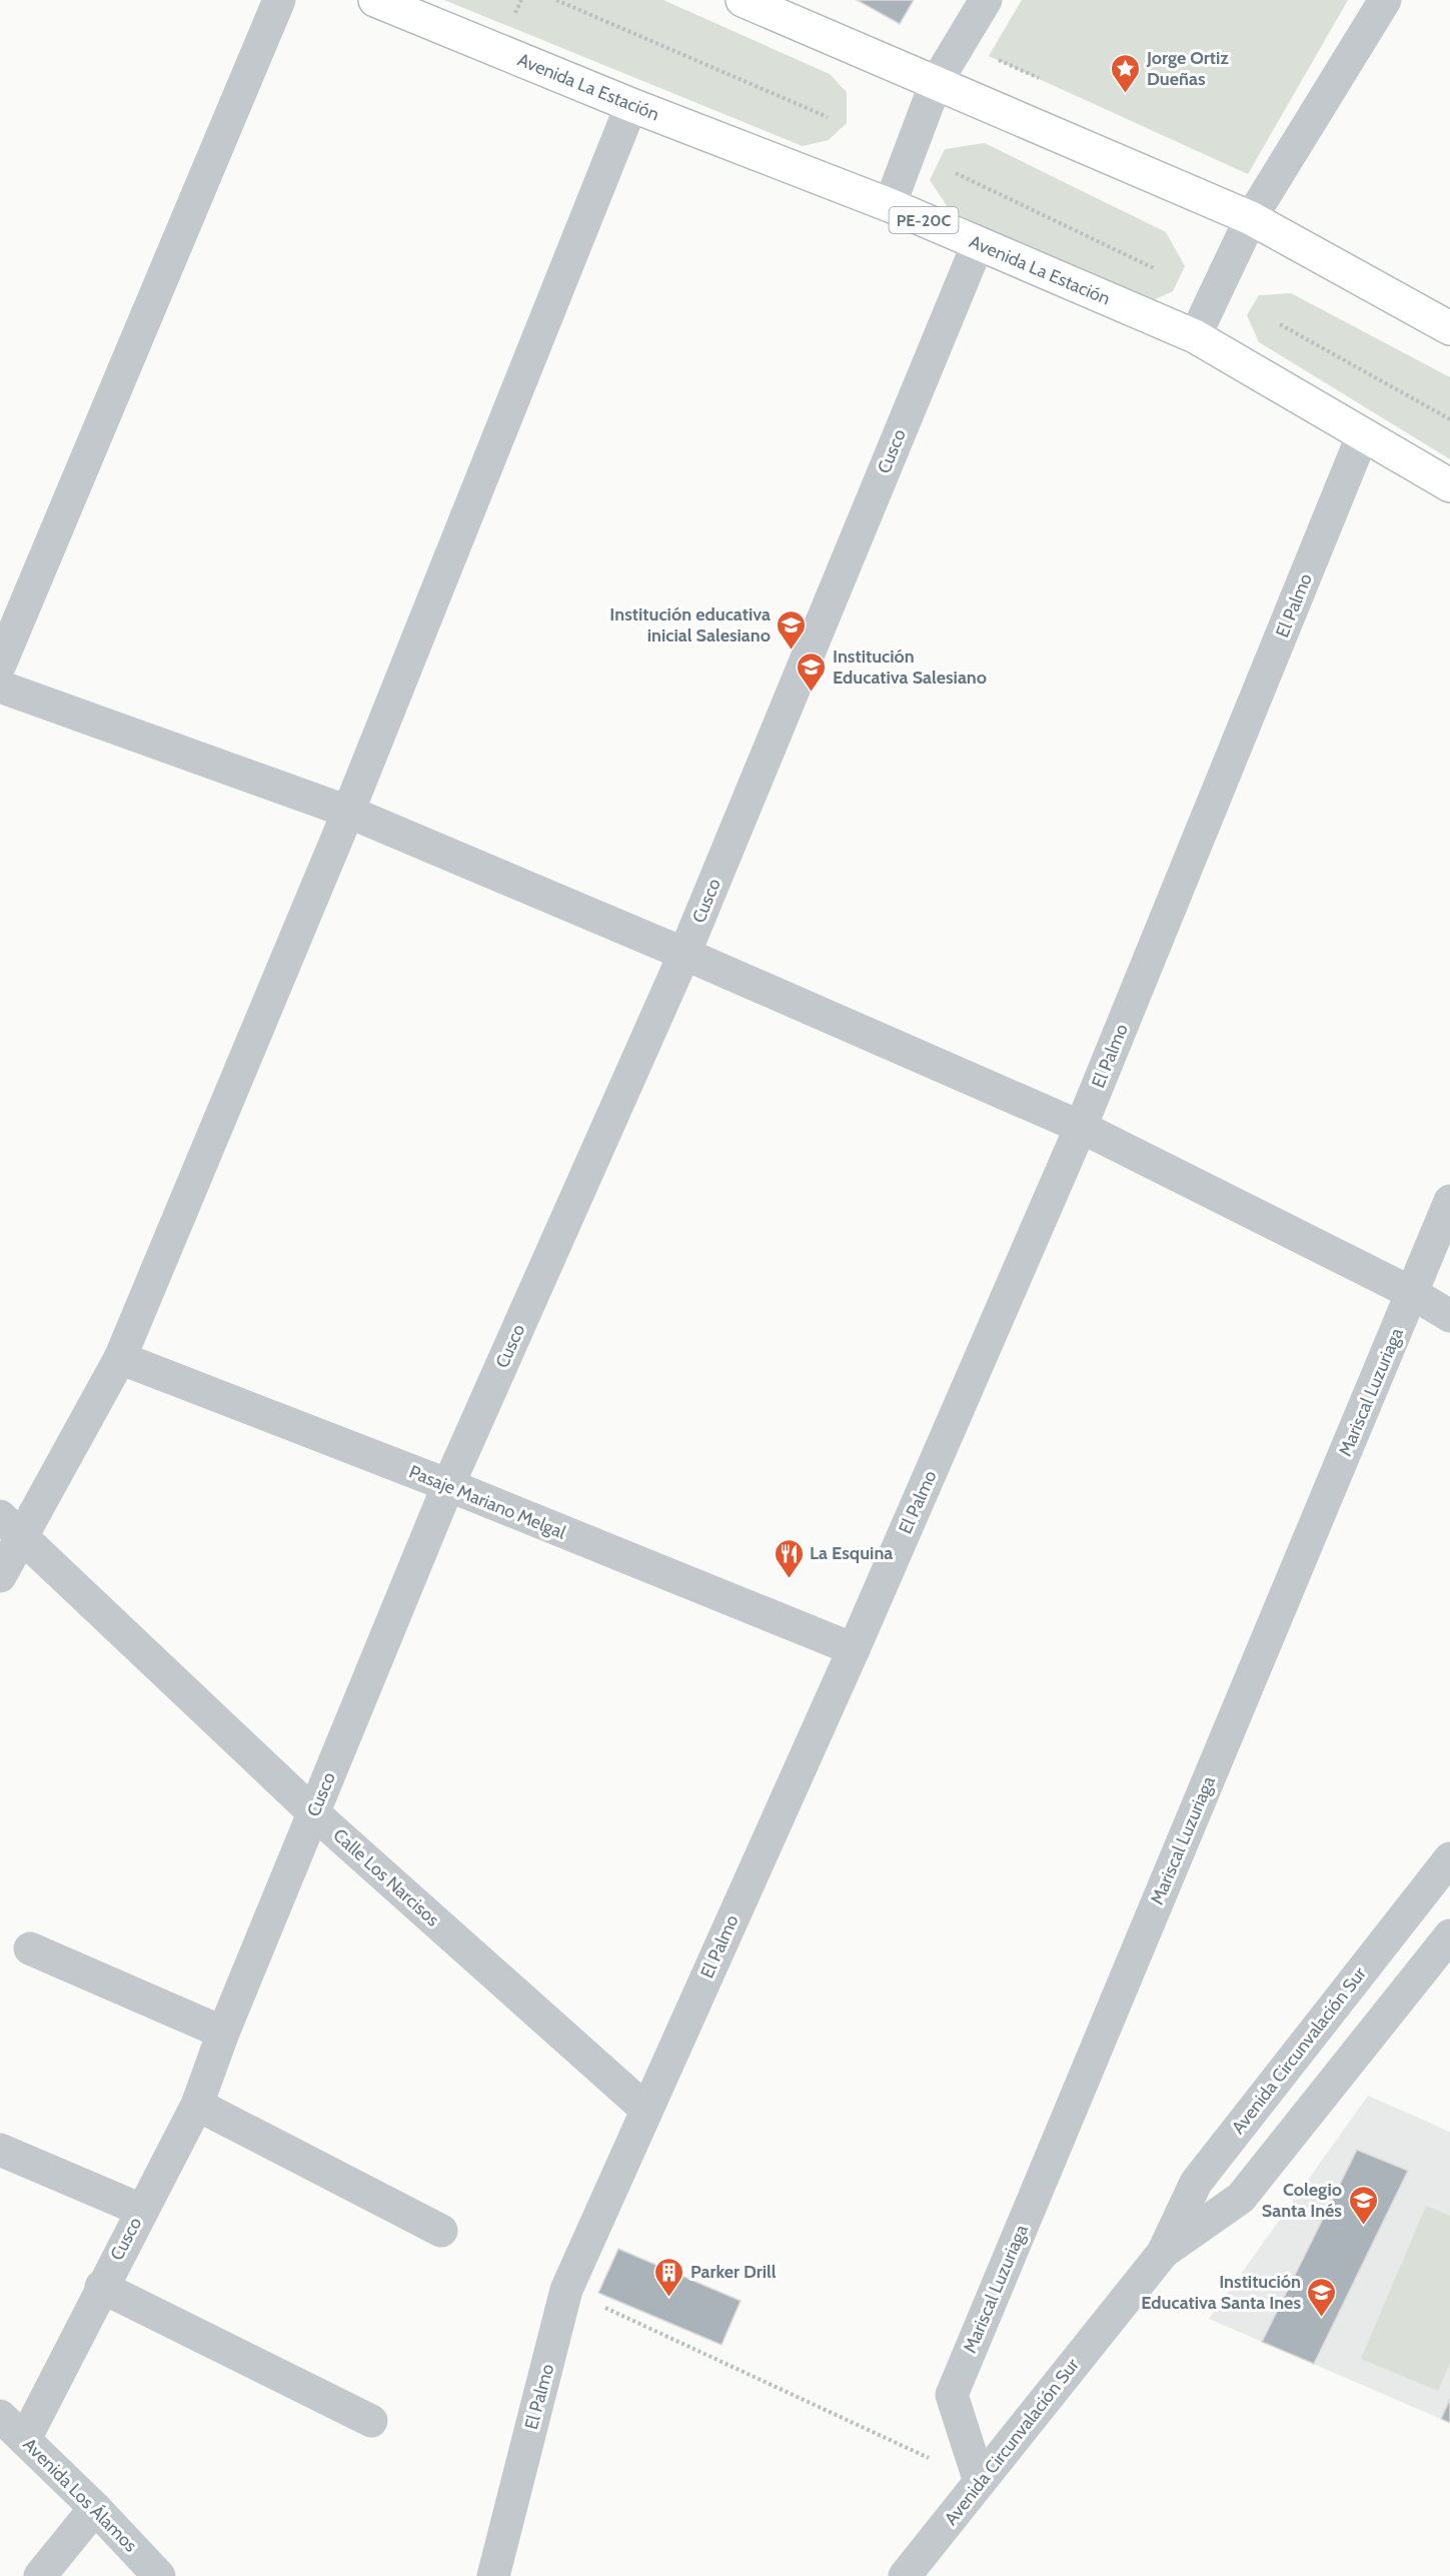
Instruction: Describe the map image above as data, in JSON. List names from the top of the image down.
{
  "streets": {
    "highway": ["Avenida La Estación", "PE-20C"],
    "street": [
      "Cusco",
      "El Palmo",
      "Mariscal Luzuriaga",
      "Pasaje Mariano Melgal",
      "Calle Los Narcisos",
      "Avenida Circunvalación Sur",
      "Avenida Los Álamos"
    ]
  },
  "crossings": [
    ["Avenida La Estación", "Cusco"],
    ["Avenida La Estación", "El Palmo"],
    ["Cusco", "Pasaje Mariano Melgal"],
    ["Cusco", "Calle Los Narcisos"],
    ["Cusco", "Avenida Los Álamos"],
    ["El Palmo", "Pasaje Mariano Melgal"],
    ["El Palmo", "Calle Los Narcisos"],
    ["Mariscal Luzuriaga", "Avenida Circunvalación Sur"]
  ],
  "places": {
    "place": ["Jorge Ortiz Dueñas"],
    "school or university": [
      "Institución educativa inicial Salesiano",
      "Institución Educativa Salesiano",
      "Colegio Santa Inés",
      "Institución Educativa Santa Ines"
    ],
    "restaurant": ["La Esquina"],
    "building": ["Parker Drill"]
  }
}
